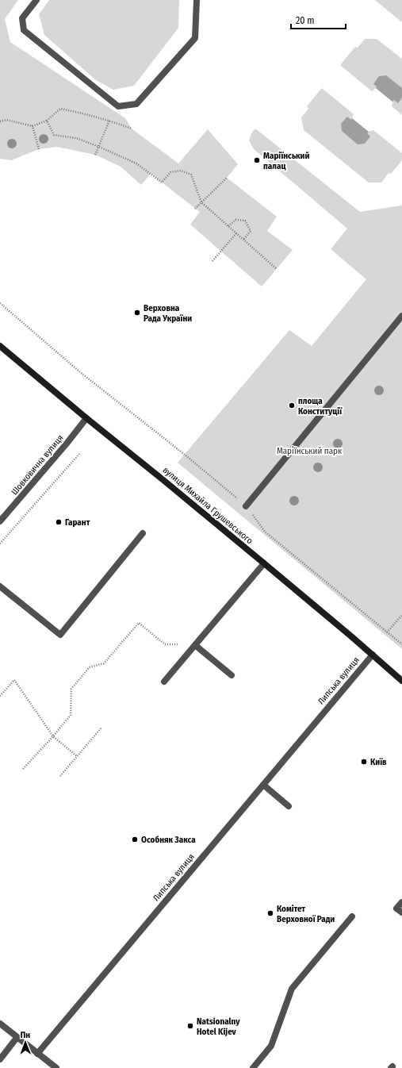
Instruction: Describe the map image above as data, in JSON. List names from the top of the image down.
{
  "streets": {
    "main road": ["вулиця Михайла Грушевського"],
    "street": ["Шовковична вулиця", "Липська вулиця"]
  },
  "crossings": [
    ["Шовковична вулиця", "вулиця Михайла Грушевського"],
    ["вулиця Михайла Грушевського", "Липська вулиця"]
  ],
  "parks": ["Маріїнський парк"],
  "places": [
    "Маріїнський палац",
    "Верховна Рада України",
    "площа Конституції",
    "Гарант",
    "Київ",
    "Особняк Закса",
    "Комітет Верховної Ради",
    "Natsionalny Hotel Kijev"
  ],
  "scale_bar": "20 m",
  "north": "top"
}
